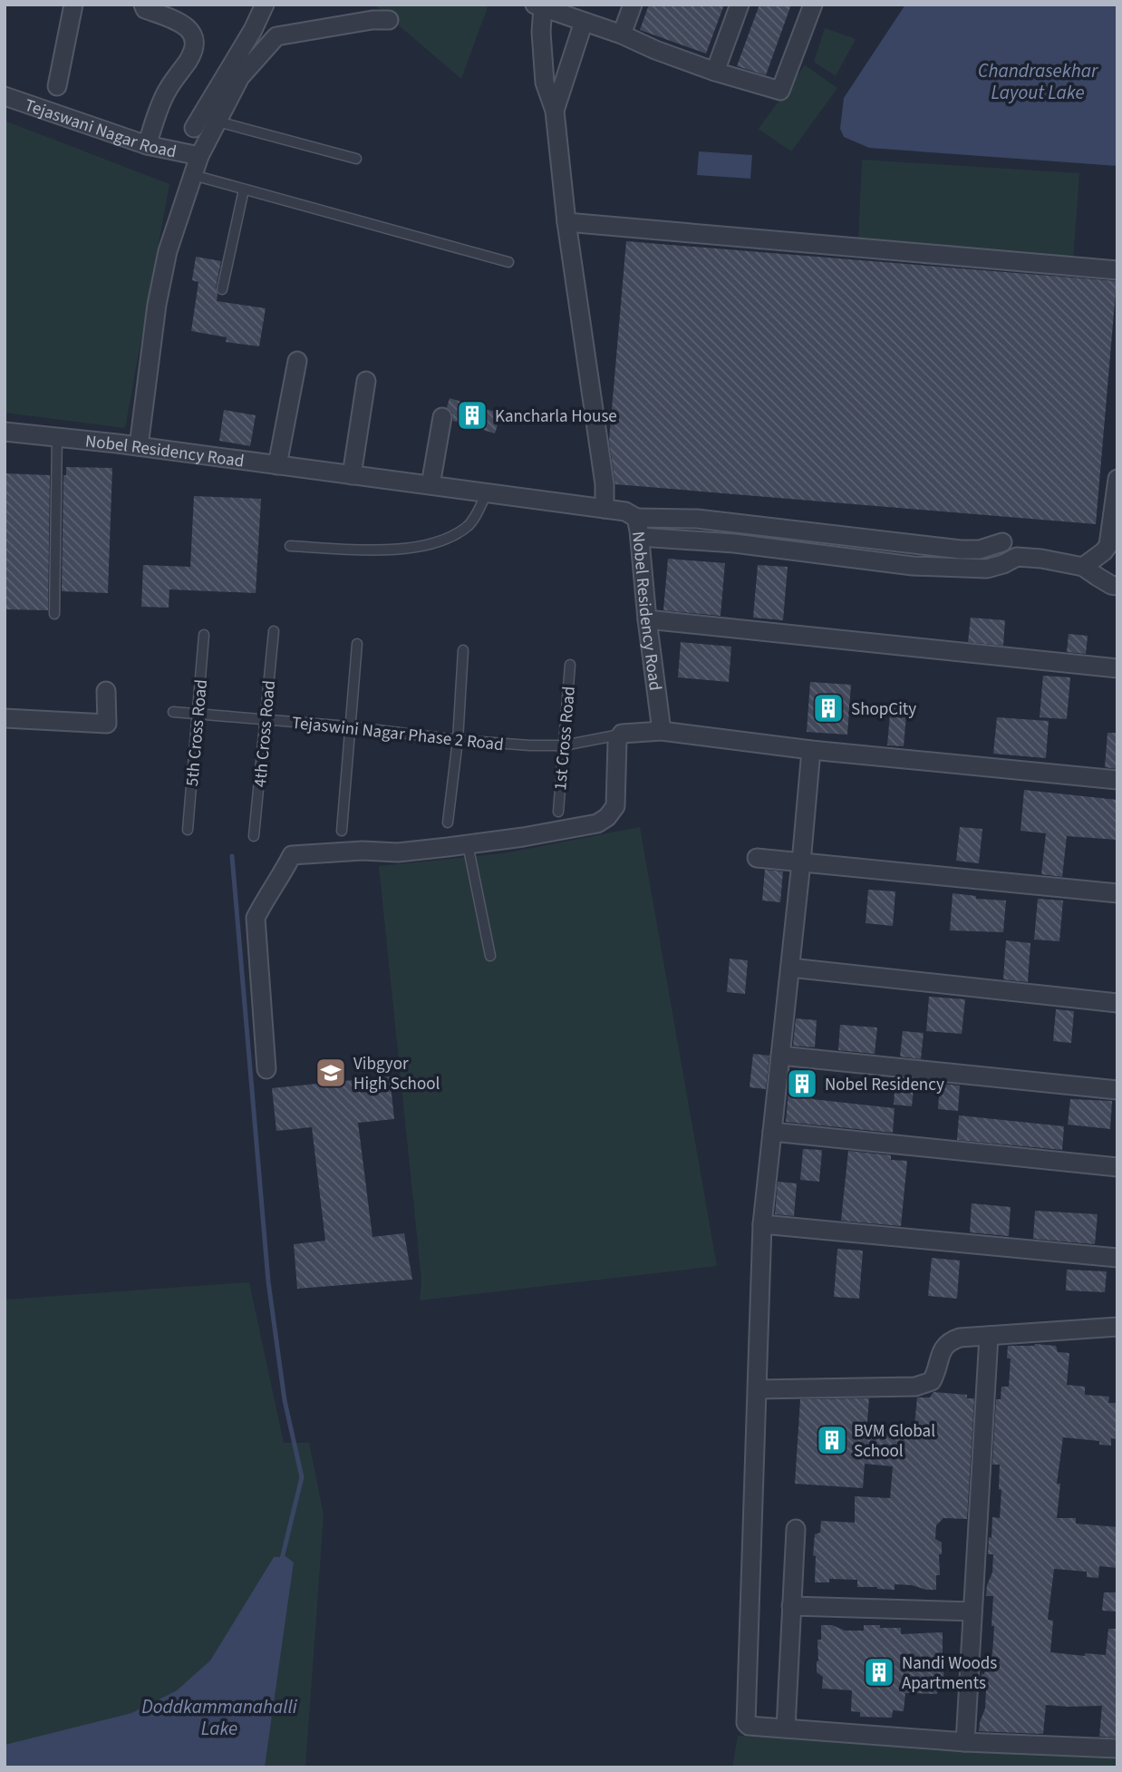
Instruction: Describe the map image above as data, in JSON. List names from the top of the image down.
{
  "streets": {
    "street": ["Tejaswani Nagar Road", "Nobel Residency Road"],
    "lane": [
      "5th Cross Road",
      "Tejaswini Nagar Phase 2 Road",
      "4th Cross Road",
      "1st Cross Road"
    ]
  },
  "crossings": [
    ["5th Cross Road", "Tejaswini Nagar Phase 2 Road"],
    ["Tejaswini Nagar Phase 2 Road", "4th Cross Road"],
    ["Tejaswini Nagar Phase 2 Road", "1st Cross Road"]
  ],
  "water": ["Chandrasekhar Layout Lake", "Doddkammanahalli Lake"],
  "places": {
    "building": [
      "Kancharla House",
      "ShopCity",
      "Nobel Residency",
      "BVM Global School",
      "Nandi Woods Apartments"
    ],
    "school or university": ["Vibgyor High School"]
  }
}
